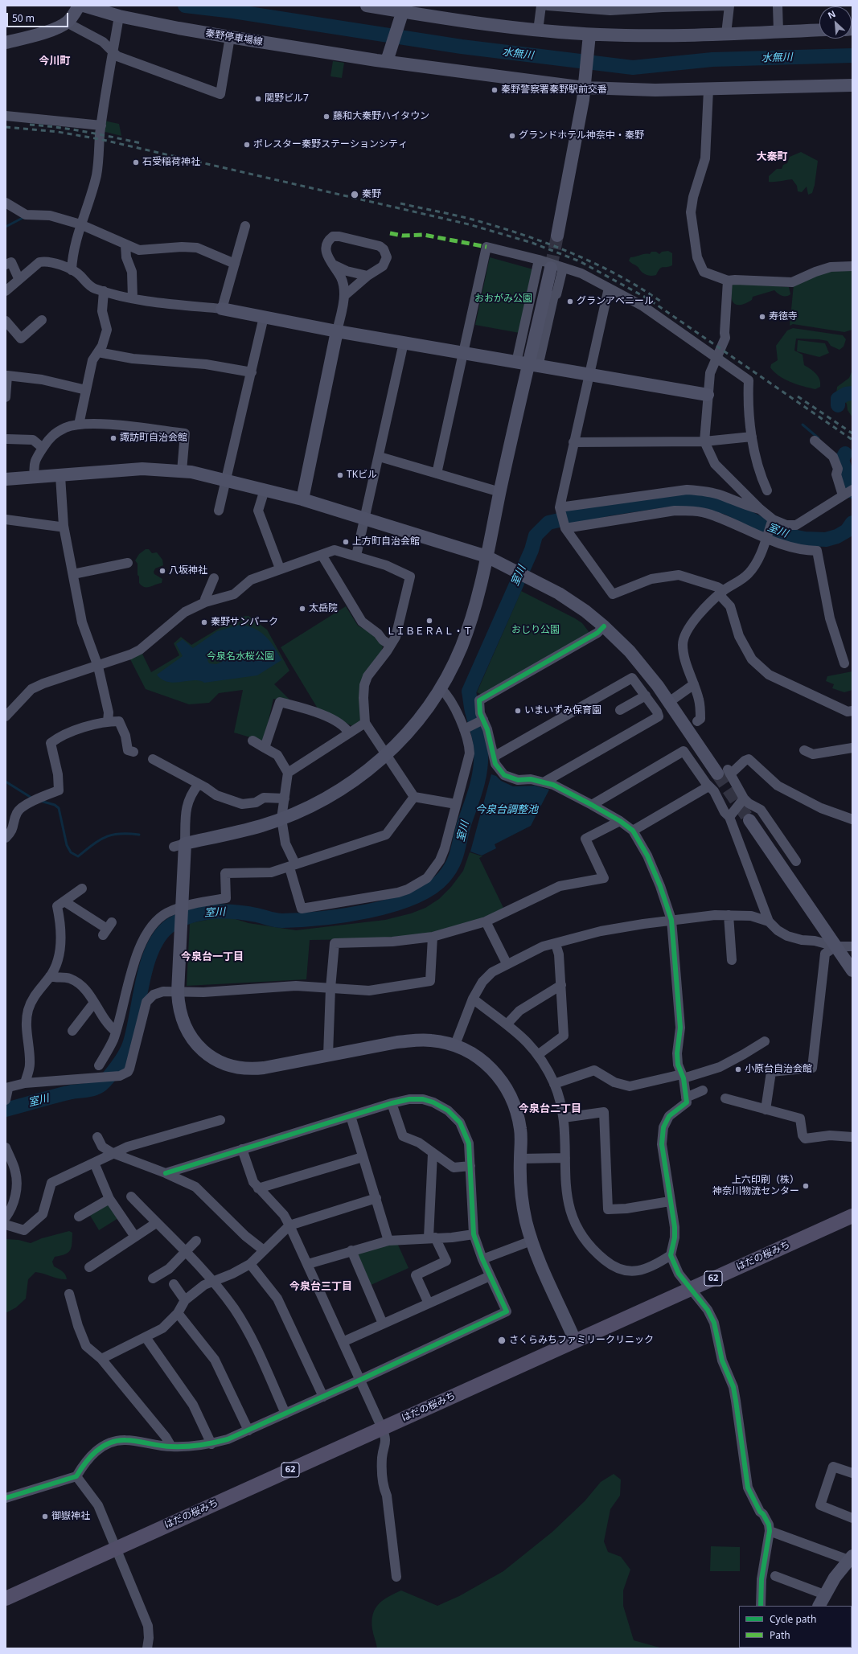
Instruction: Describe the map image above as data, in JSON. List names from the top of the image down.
{
  "streets": {
    "main road": ["はだの桜みち", "62"],
    "street": ["秦野停車場線"]
  },
  "districts": [
    "今川町",
    "大秦町",
    "今泉台一丁目",
    "今泉台二丁目",
    "今泉台三丁目"
  ],
  "water": ["水無川", "室川", "今泉台調整池"],
  "parks": ["おおがみ公園", "おじり公園", "今泉名水桜公園"],
  "places": [
    "秦野警察署秦野駅前交番",
    "関野ビル7",
    "藤和大秦野ハイタウン",
    "グランドホテル神奈中・秦野",
    "ポレスター秦野ステーションシティ",
    "石受稲荷神社",
    "秦野",
    "グランアベニール",
    "寿徳寺",
    "諏訪町自治会館",
    "TKビル",
    "上方町自治会館",
    "八坂神社",
    "太岳院",
    "ＬＩＢＥＲＡＬ・Ｔ",
    "秦野サンパーク",
    "いまいずみ保育園",
    "小原台自治会館",
    "上六印刷（株） 神奈川物流センター",
    "さくらみちファミリークリニック",
    "御嶽神社"
  ],
  "legend": ["Cycle path", "Path"],
  "scale_bar": "50 m",
  "north": "top left"
}
